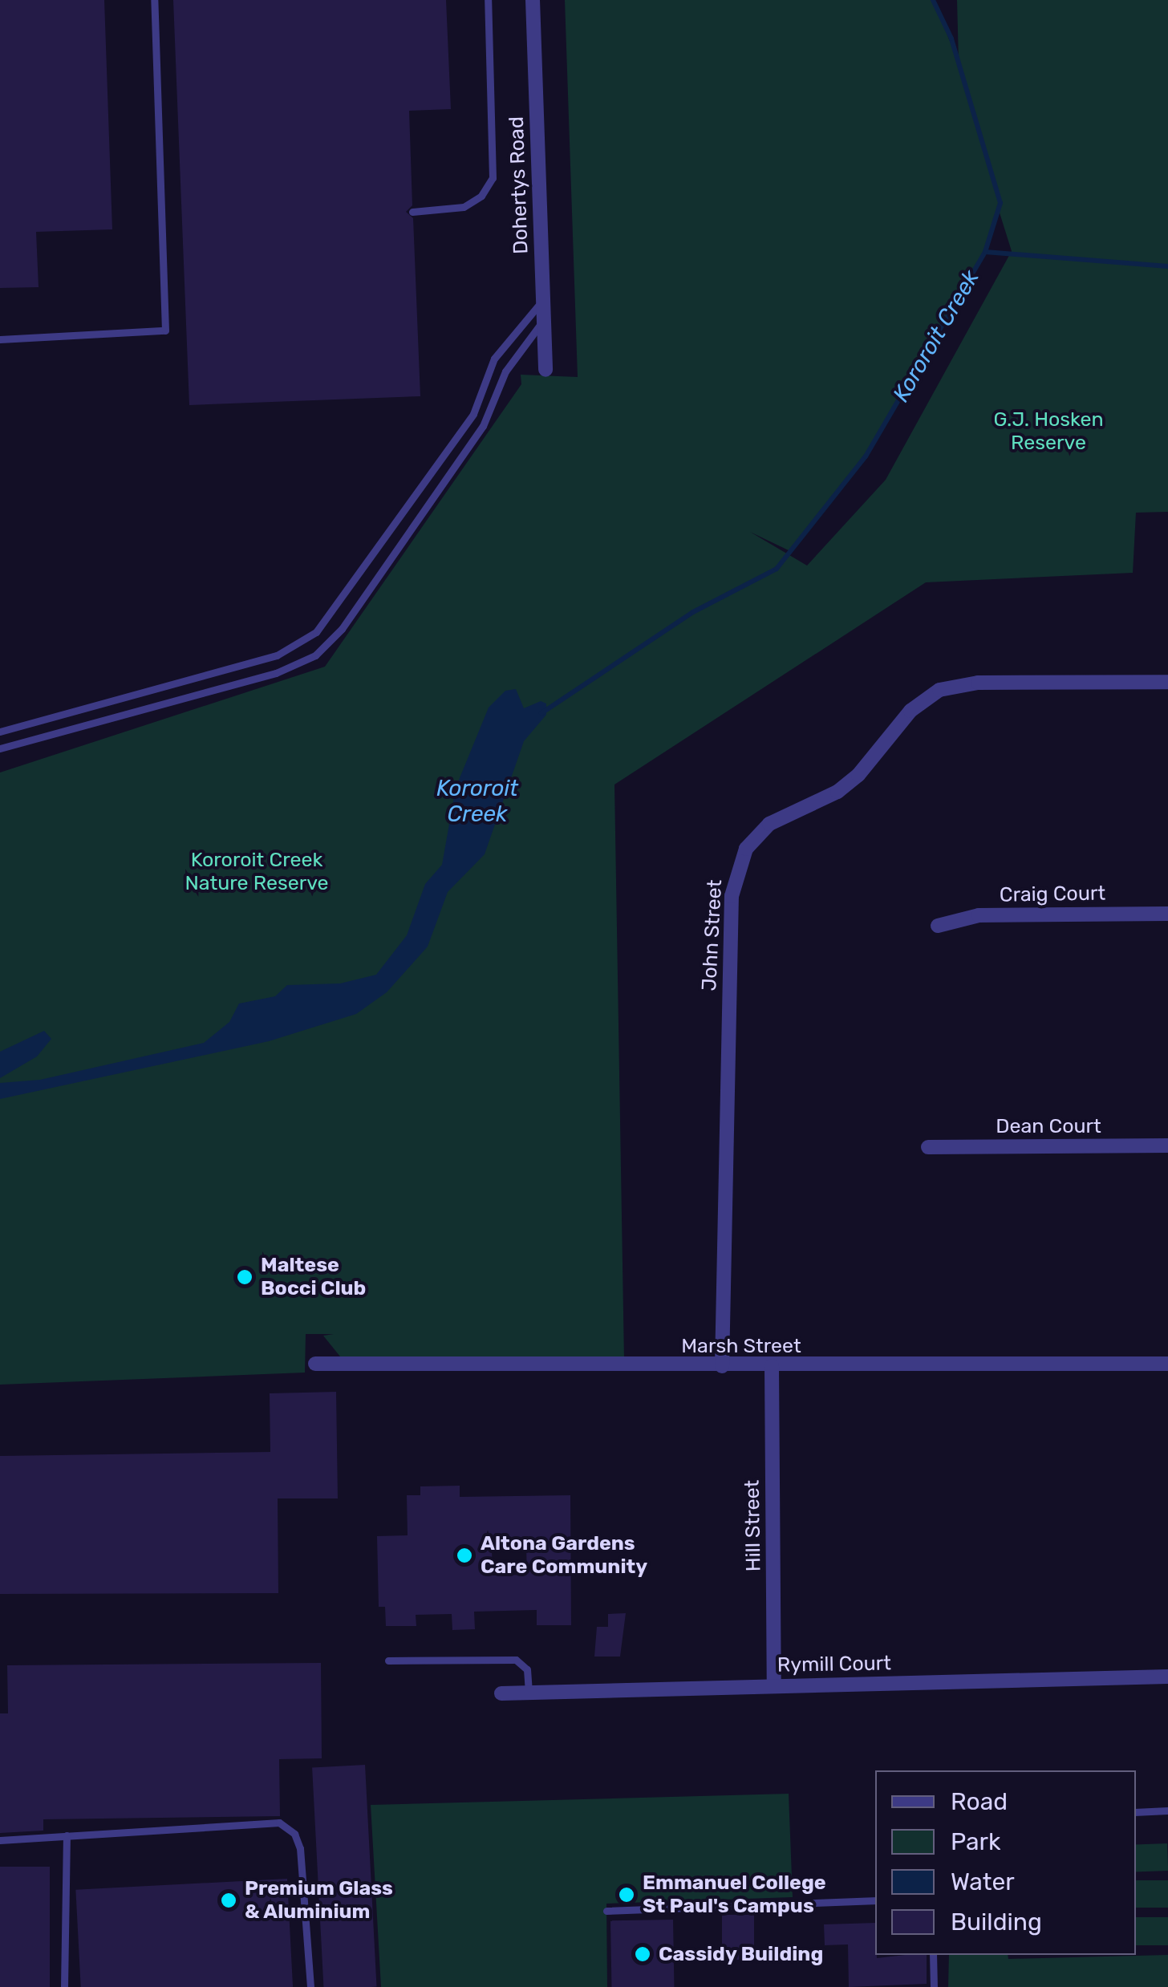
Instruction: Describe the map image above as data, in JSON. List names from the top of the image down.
{
  "streets": {
    "street": [
      "Dohertys Road",
      "Craig Court",
      "John Street",
      "Dean Court",
      "Marsh Street",
      "Hill Street",
      "Rymill Court"
    ]
  },
  "crossings": [
    ["John Street", "Marsh Street"],
    ["Marsh Street", "Hill Street"],
    ["Hill Street", "Rymill Court"]
  ],
  "water": ["Kororoit Creek"],
  "parks": ["G.J. Hosken Reserve", "Kororoit Creek Nature Reserve"],
  "places": [
    "Maltese Bocci Club",
    "Altona Gardens Care Community",
    "Emmanuel College St Paul's Campus",
    "Premium Glass & Aluminium",
    "Cassidy Building"
  ],
  "legend": [
    "Road",
    "Park",
    "Water",
    "Building"
  ]
}
